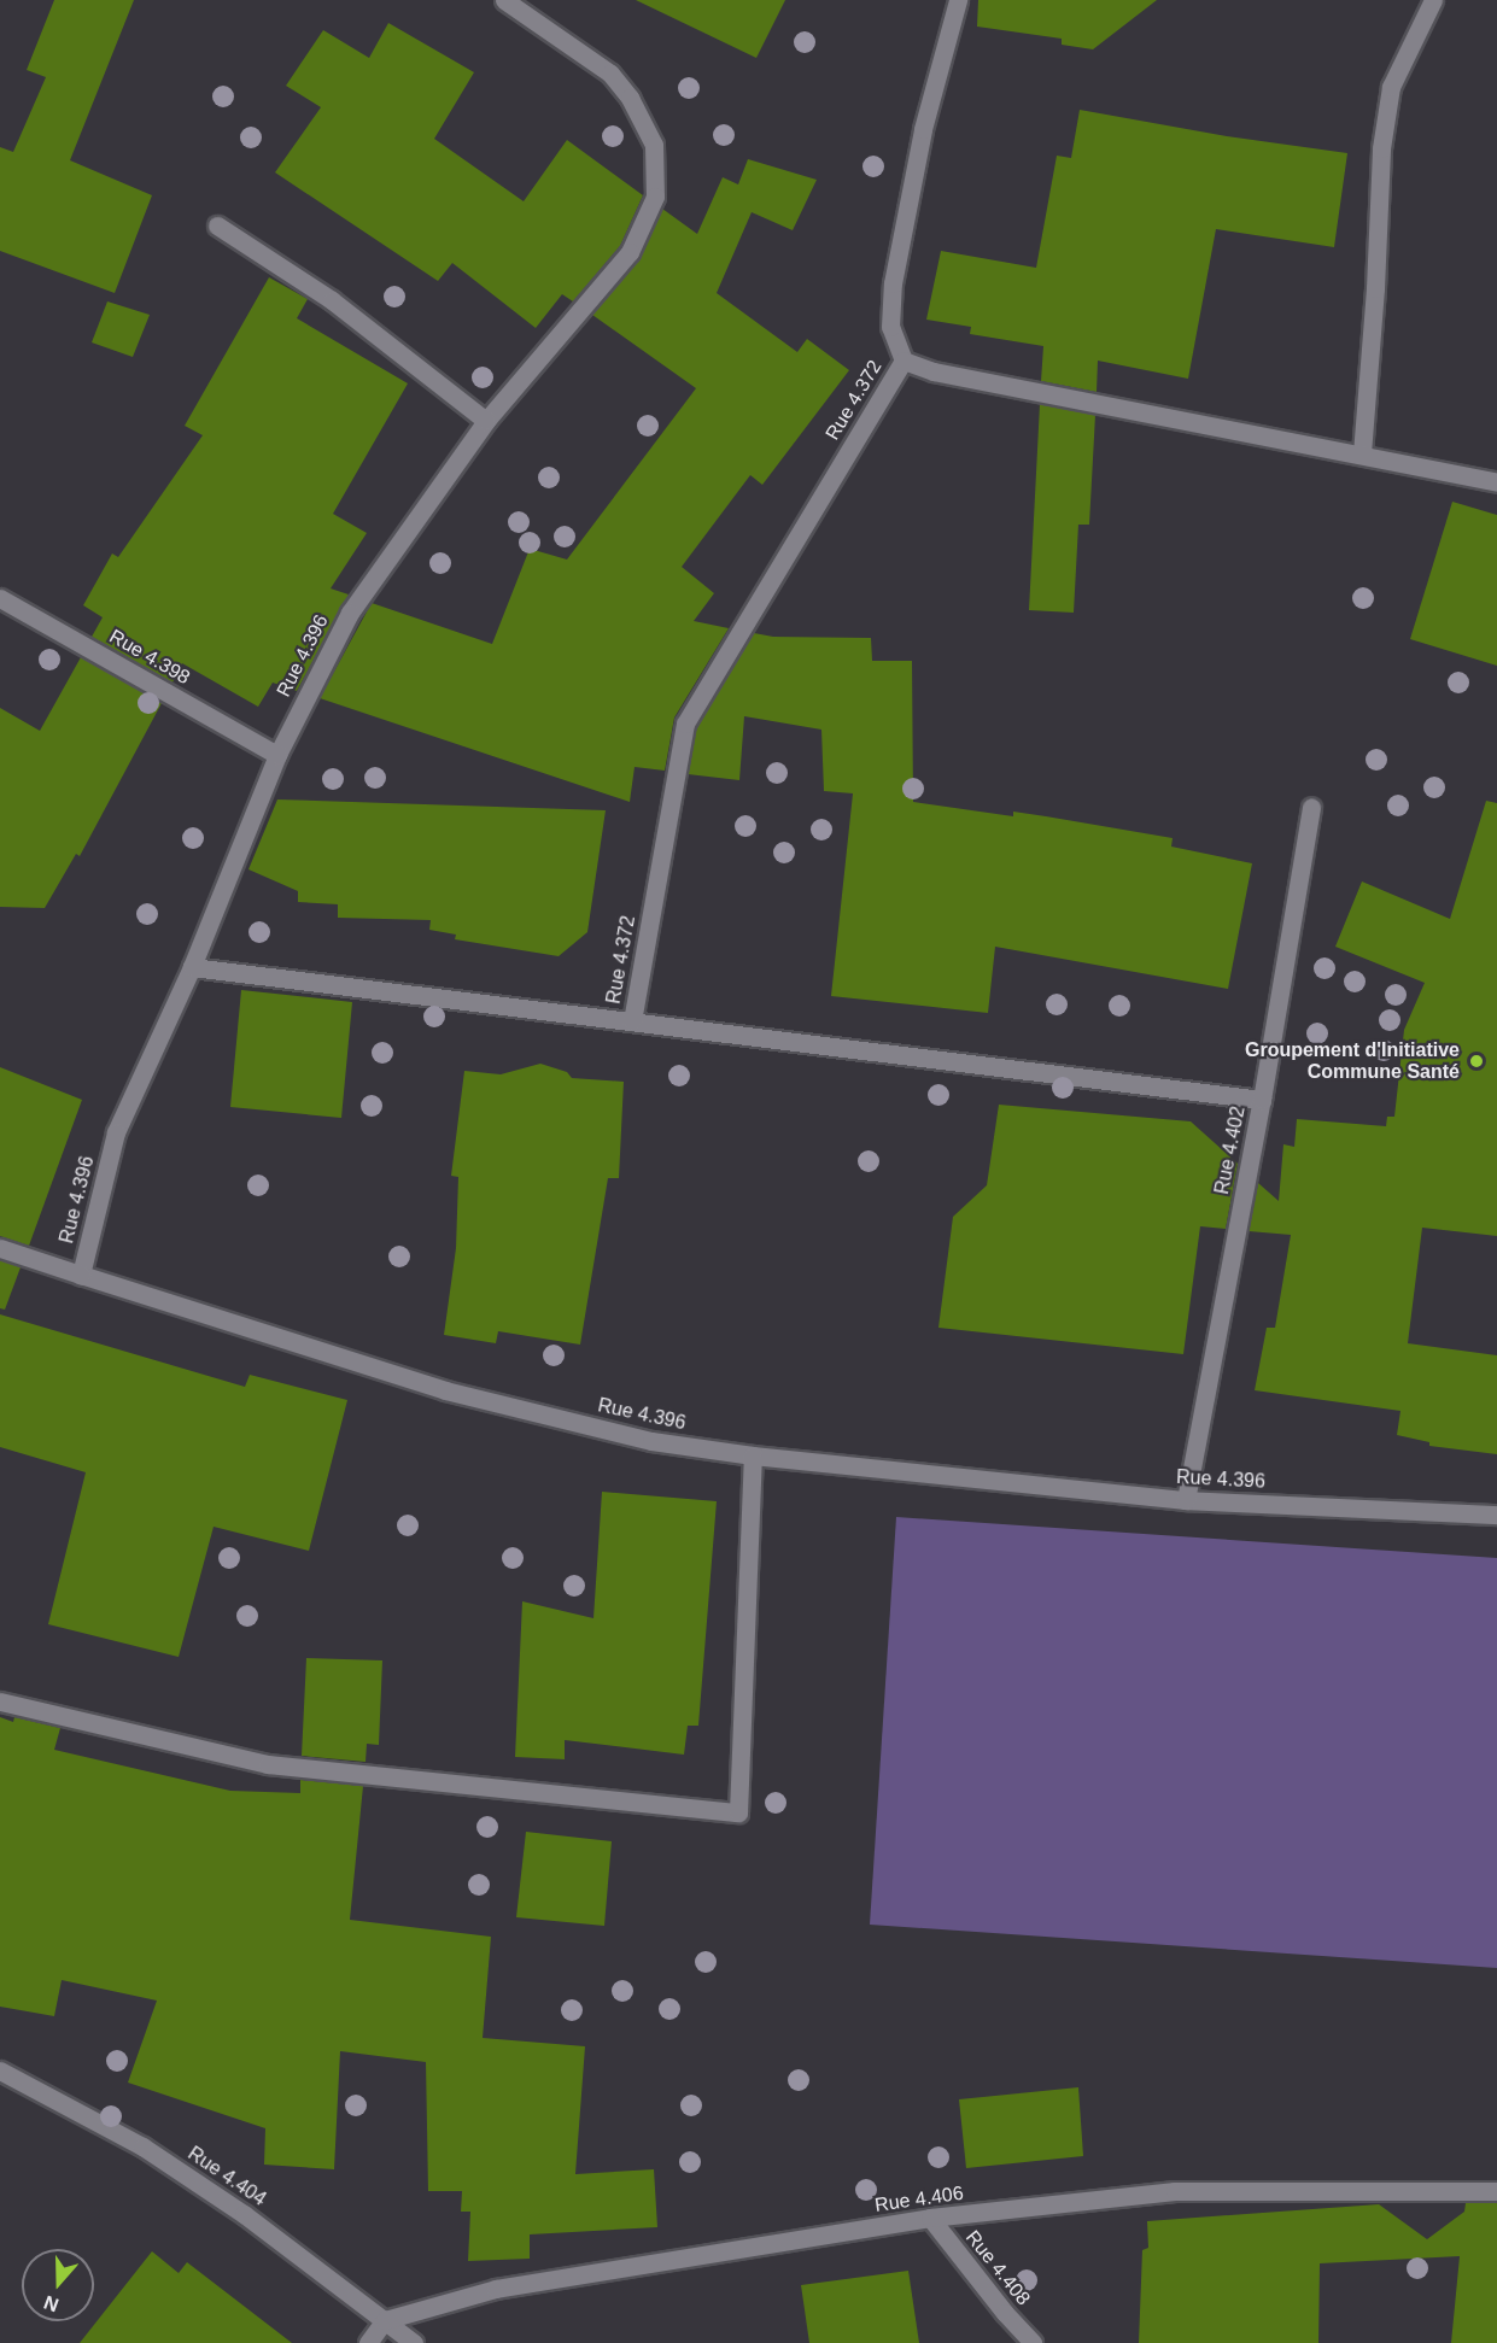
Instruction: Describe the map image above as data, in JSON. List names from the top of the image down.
{
  "streets": {
    "street": [
      "Rue 4.372",
      "Rue 4.396",
      "Rue 4.398",
      "Rue 4.402",
      "Rue 4.404",
      "Rue 4.406",
      "Rue 4.408"
    ]
  },
  "crossings": [
    ["Rue 4.396", "Rue 4.398"],
    ["Rue 4.396", "Rue 4.402"],
    ["Rue 4.404", "Rue 4.406"],
    ["Rue 4.406", "Rue 4.408"]
  ],
  "places": ["Groupement d'Initiative Commune Santé"],
  "north": "bottom"
}
